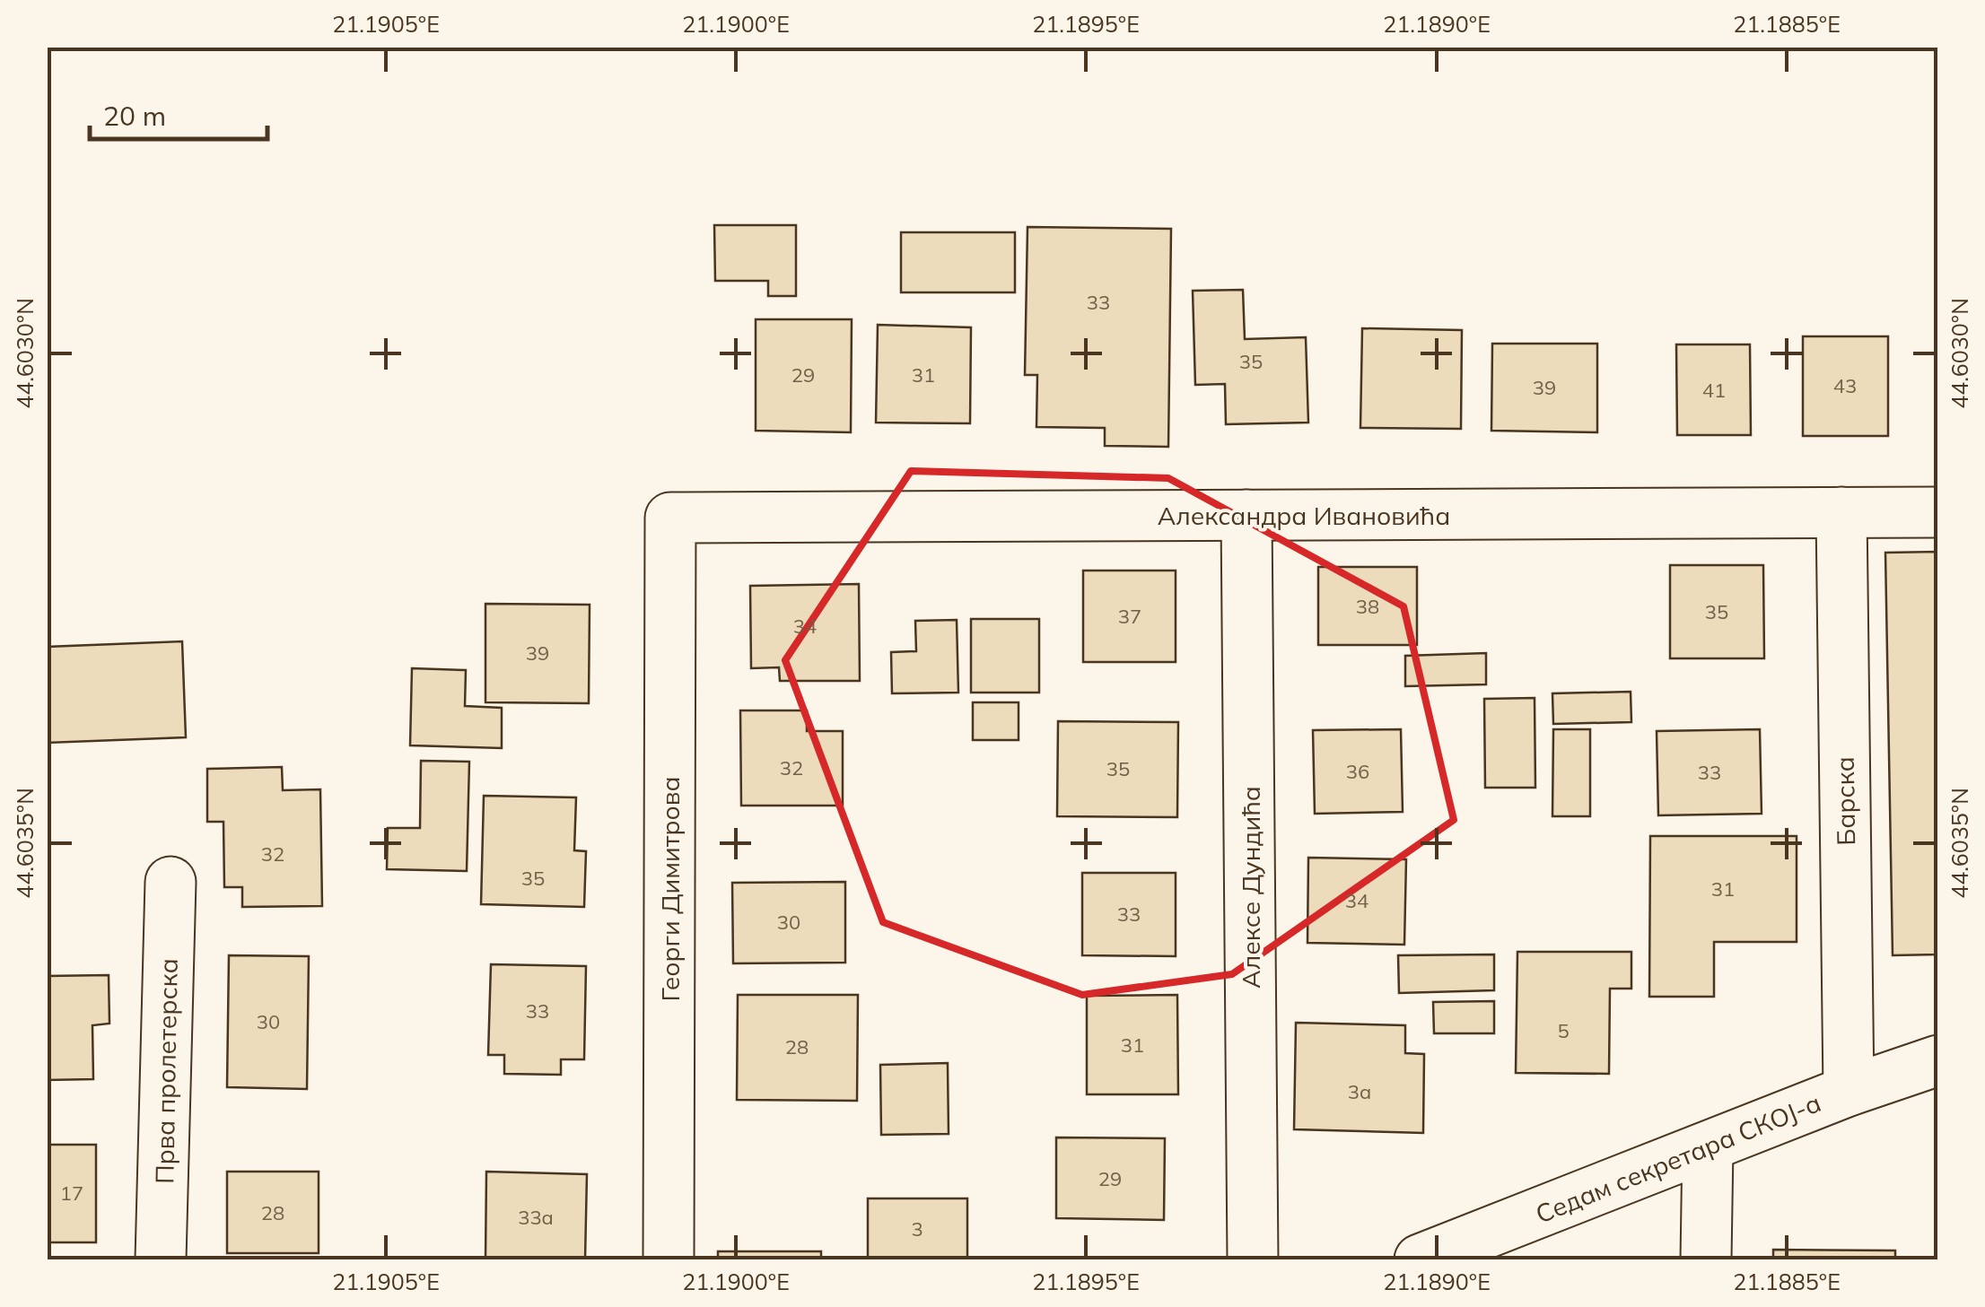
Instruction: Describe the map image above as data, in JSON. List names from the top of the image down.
{
  "streets": {
    "street": [
      "Александра Ивановића",
      "Барска",
      "Алексе Дундића",
      "Георги Димитрова",
      "Прва пролетерска",
      "Седам секретара СКОЈ-а"
    ]
  },
  "crossings": [
    ["Александра Ивановића", "Барска"],
    ["Александра Ивановића", "Алексе Дундића"],
    ["Александра Ивановића", "Георги Димитрова"],
    ["Барска", "Седам секретара СКОЈ-а"]
  ],
  "house_numbers": [
    "33",
    "35",
    "29",
    "31",
    "43",
    "39",
    "41",
    "38",
    "35",
    "37",
    "34",
    "39",
    "32",
    "35",
    "36",
    "33",
    "32",
    "35",
    "31",
    "34",
    "33",
    "30",
    "33",
    "30",
    "5",
    "31",
    "28",
    "3a",
    "29",
    "17",
    "28",
    "33a",
    "3"
  ],
  "scale_bar": "20 m",
  "coordinates": [
    "21.1905°E",
    "21.1900°E",
    "21.1895°E",
    "21.1890°E",
    "21.1885°E",
    "44.6030°N",
    "44.6035°N"
  ]
}
